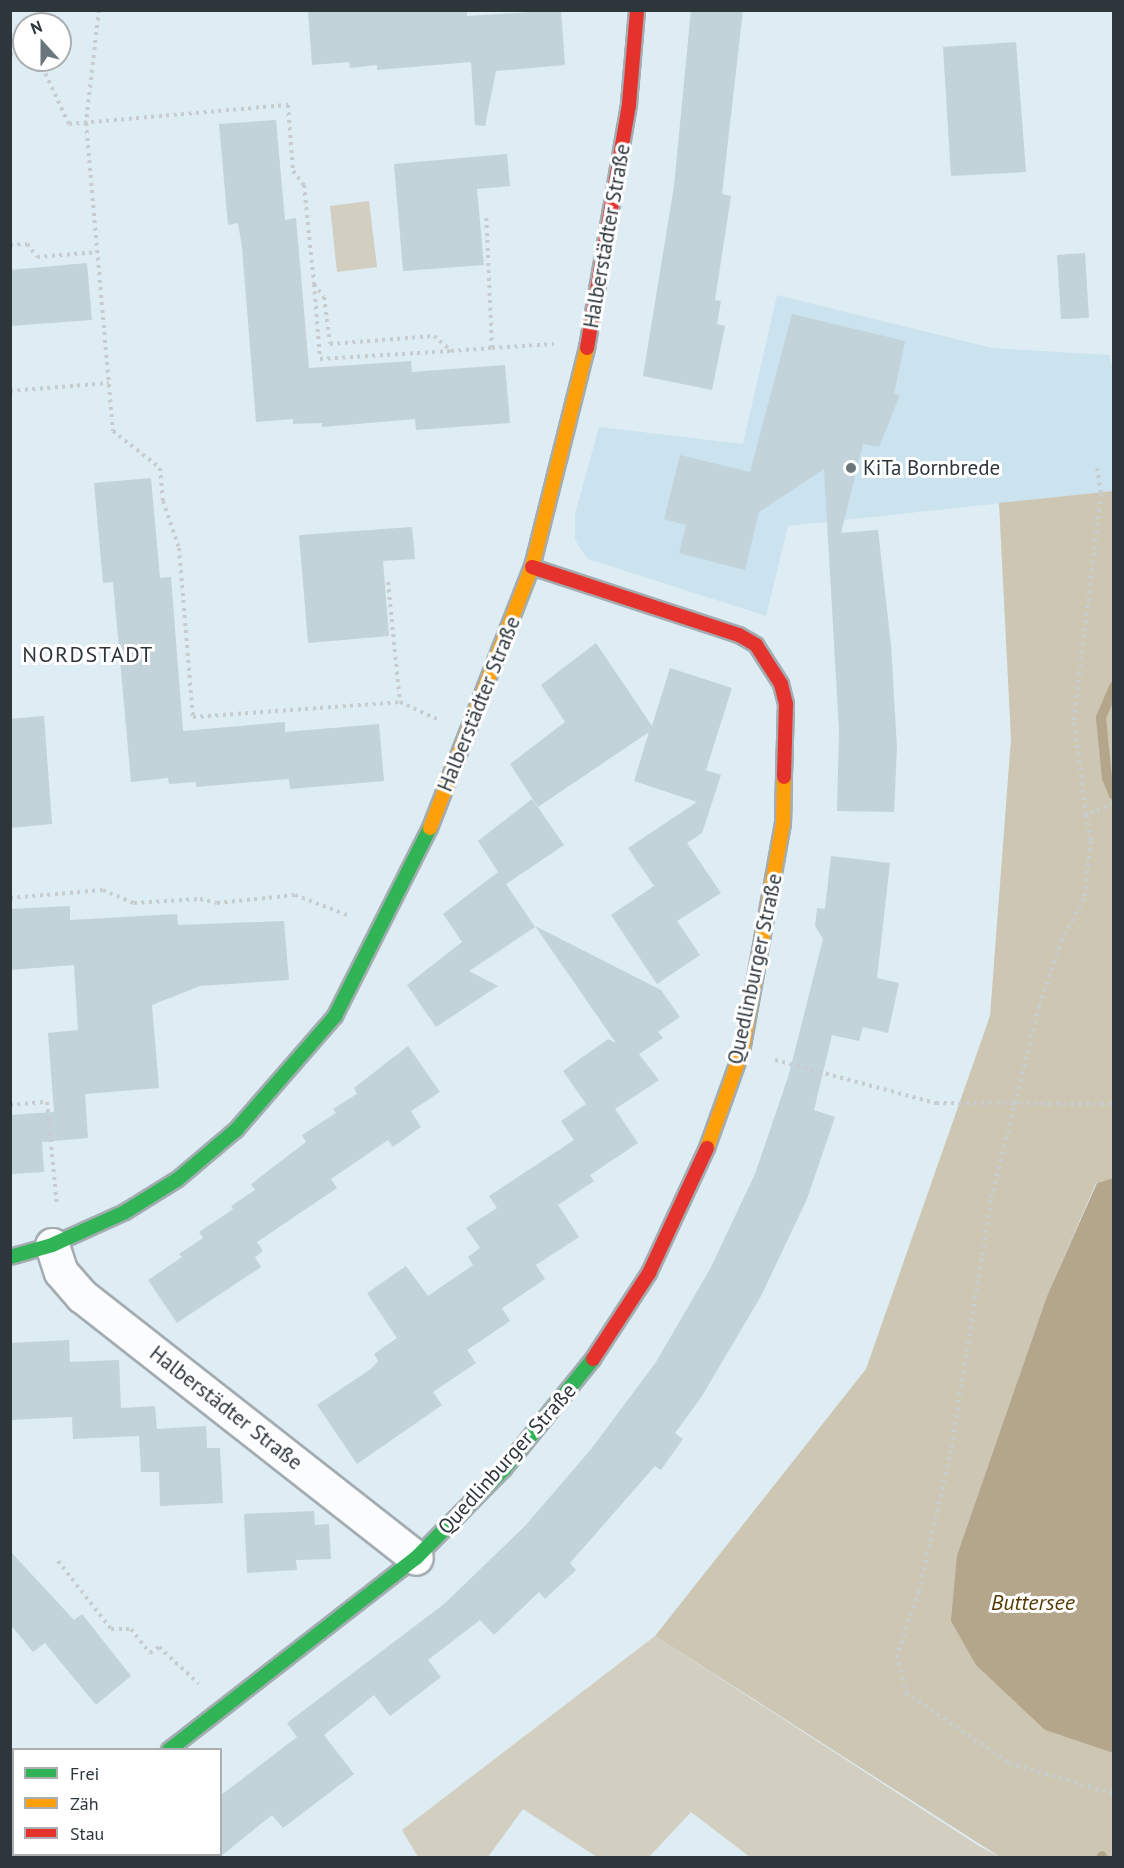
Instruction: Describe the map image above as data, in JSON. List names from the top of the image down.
{
  "streets": {
    "street": ["Halberstädter Straße", "Quedlinburger Straße"]
  },
  "crossings": [
    ["Halberstädter Straße", "Quedlinburger Straße"]
  ],
  "districts": ["NORDSTADT"],
  "water": ["Buttersee"],
  "places": ["KiTa Bornbrede"],
  "legend": ["Frei", "Zäh", "Stau"],
  "north": "top"
}
